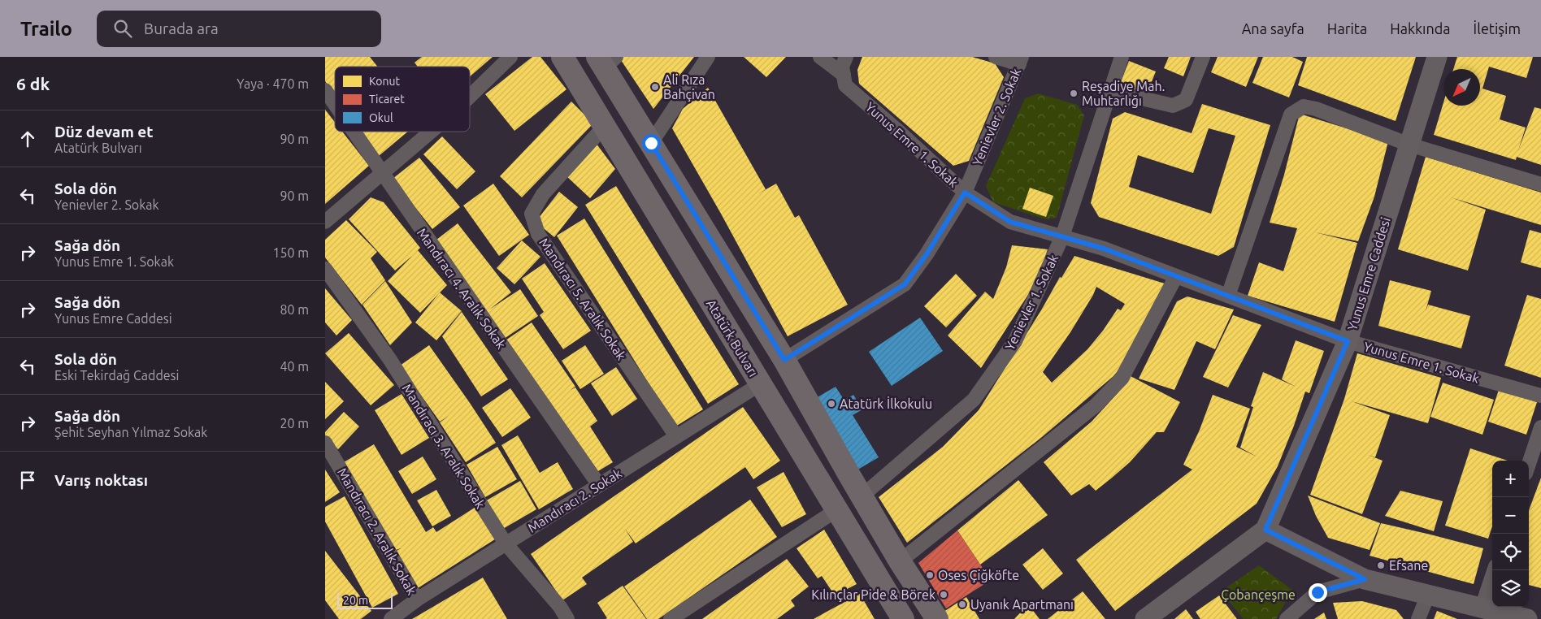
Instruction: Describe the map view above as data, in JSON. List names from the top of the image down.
{
  "streets": {
    "main road": ["Atatürk Bulvarı"],
    "street": [
      "Yenievler 2. Sokak",
      "Yunus Emre 1. Sokak",
      "Yunus Emre Caddesi",
      "Mandıracı 4. Aralık Sokak",
      "Mandıracı 5. Aralık Sokak",
      "Yenievler 1. Sokak",
      "Mandıracı 3. Aralık Sokak",
      "Mandıracı 2. Sokak",
      "Mandıracı 2. Aralık Sokak"
    ]
  },
  "crossings": [
    ["Yenievler 2. Sokak", "Yunus Emre 1. Sokak"],
    ["Yunus Emre 1. Sokak", "Yunus Emre Caddesi"],
    ["Yunus Emre 1. Sokak", "Yenievler 1. Sokak"],
    ["Mandıracı 4. Aralık Sokak", "Mandıracı 2. Sokak"],
    ["Mandıracı 5. Aralık Sokak", "Atatürk Bulvarı"],
    ["Mandıracı 5. Aralık Sokak", "Mandıracı 2. Sokak"],
    ["Atatürk Bulvarı", "Mandıracı 2. Sokak"],
    ["Mandıracı 3. Aralık Sokak", "Mandıracı 2. Sokak"],
    ["Mandıracı 2. Sokak", "Mandıracı 2. Aralık Sokak"]
  ],
  "parks": ["Çobançeşme"],
  "places": [
    "Ali Rıza Bahçivan",
    "Reşadiye Mah. Muhtarlığı",
    "Atatürk İlkokulu",
    "Efsane",
    "Oses Çiğköfte",
    "Kılınçlar Pide & Börek",
    "Uyanık Apartmanı"
  ],
  "legend": ["Konut", "Ticaret", "Okul"],
  "scale_bar": "20 m",
  "north": "bottom left",
  "page": {
    "header": "Trailo",
    "search": "Burada ara",
    "nav": [
      "Ana sayfa",
      "Harita",
      "Hakkında",
      "İletişim"
    ],
    "heading": ["6 dk", "Yaya · 470 m"],
    "list": [
      ["Düz devam et", "Atatürk Bulvarı", "90 m"],
      ["Sola dön", "Yenievler 2. Sokak", "90 m"],
      ["Sağa dön", "Yunus Emre 1. Sokak", "150 m"],
      ["Sağa dön", "Yunus Emre Caddesi", "80 m"],
      ["Sola dön", "Eski Tekirdağ Caddesi", "40 m"],
      ["Sağa dön", "Şehit Seyhan Yılmaz Sokak", "20 m"],
      "Varış noktası"
    ],
    "map_buttons": ["+", "−"],
    "scale": "20 m"
  }
}
